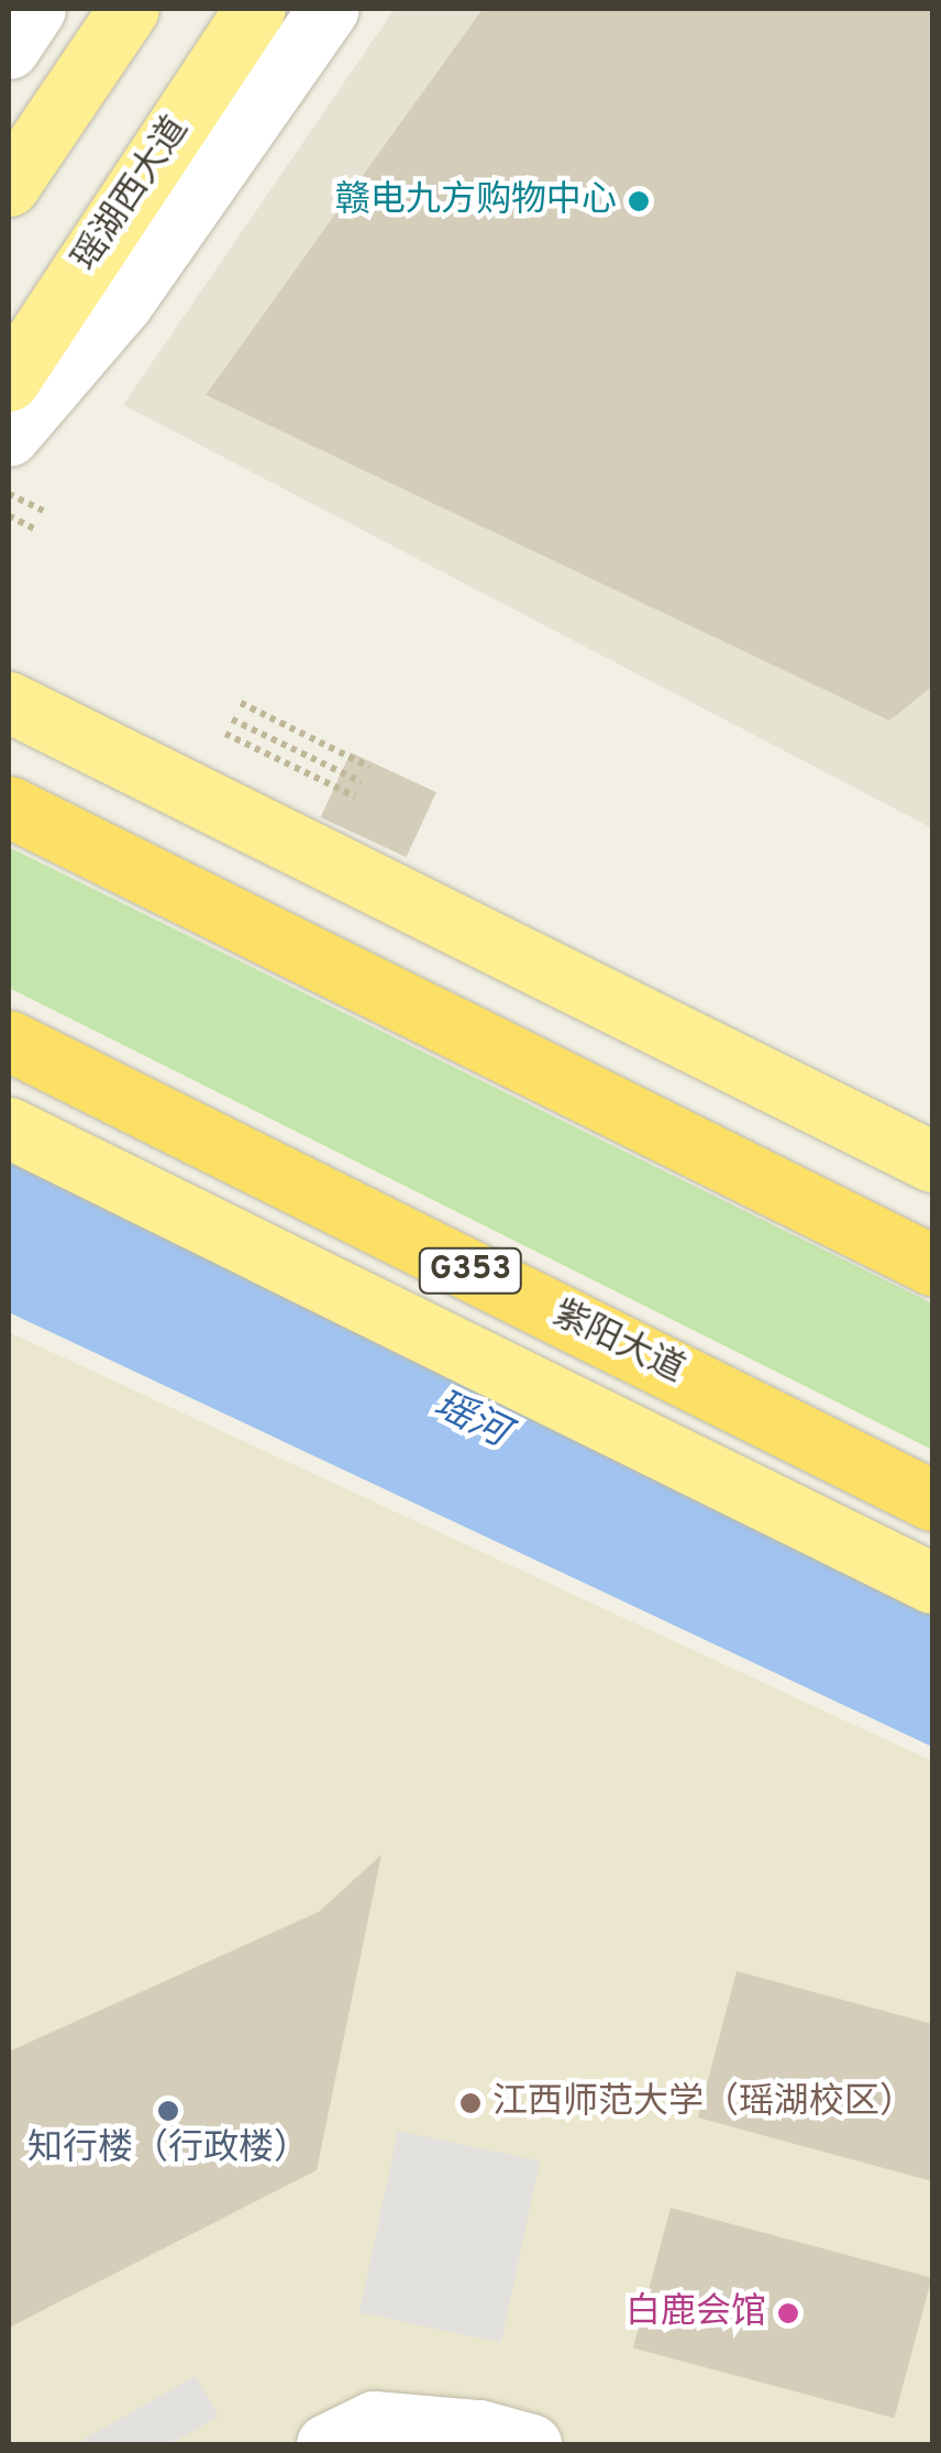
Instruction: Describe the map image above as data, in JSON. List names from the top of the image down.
{
  "streets": {
    "highway": ["G353", "紫阳大道"],
    "main road": ["瑶湖西大道"]
  },
  "water": ["瑶河"],
  "places": [
    "赣电九方购物中心",
    "江西师范大学（瑶湖校区）",
    "知行楼（行政楼）",
    "白鹿会馆"
  ]
}
